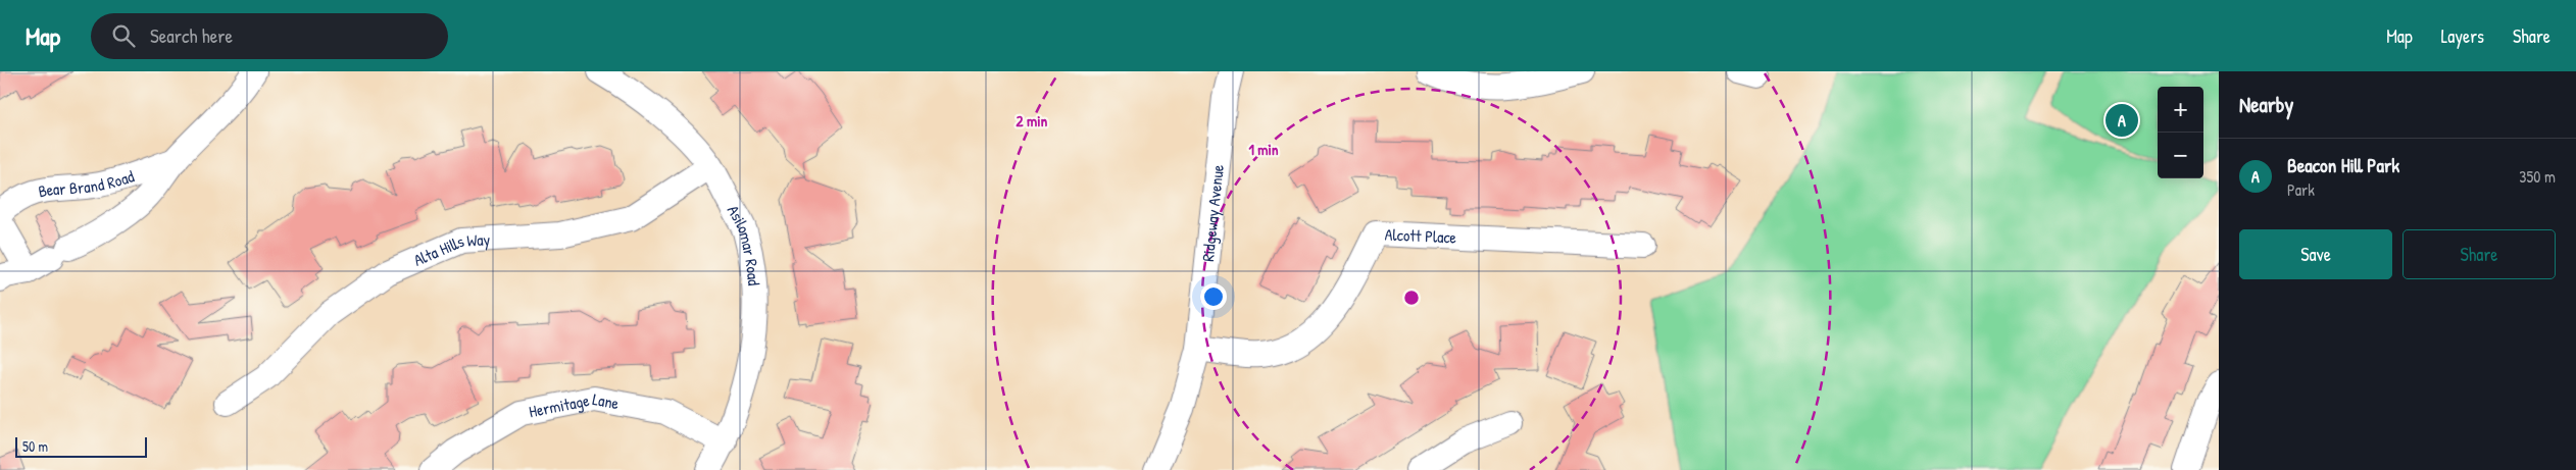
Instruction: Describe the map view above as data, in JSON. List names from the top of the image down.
{
  "streets": {
    "street": [
      "Bear Brand Road",
      "Ridgeway Avenue",
      "Alcott Place",
      "Asilomar Road",
      "Alta Hills Way",
      "Hermitage Lane"
    ]
  },
  "crossings": [
    ["Ridgeway Avenue", "Alcott Place"],
    ["Asilomar Road", "Alta Hills Way"],
    ["Asilomar Road", "Hermitage Lane"]
  ],
  "scale_bar": "50 m",
  "page": {
    "header": "Map",
    "search": "Search here",
    "nav": ["Map", "Layers", "Share"],
    "heading": "Nearby",
    "map_buttons": ["+", "−"],
    "pins": "A",
    "list": [
      {
        "mark": "A",
        "name": "Beacon Hill Park",
        "note": "Park",
        "value": "350 m"
      }
    ],
    "buttons": ["Save", "Share"],
    "scale": "50 m"
  },
  "rings": ["2 min", "1 min"]
}
